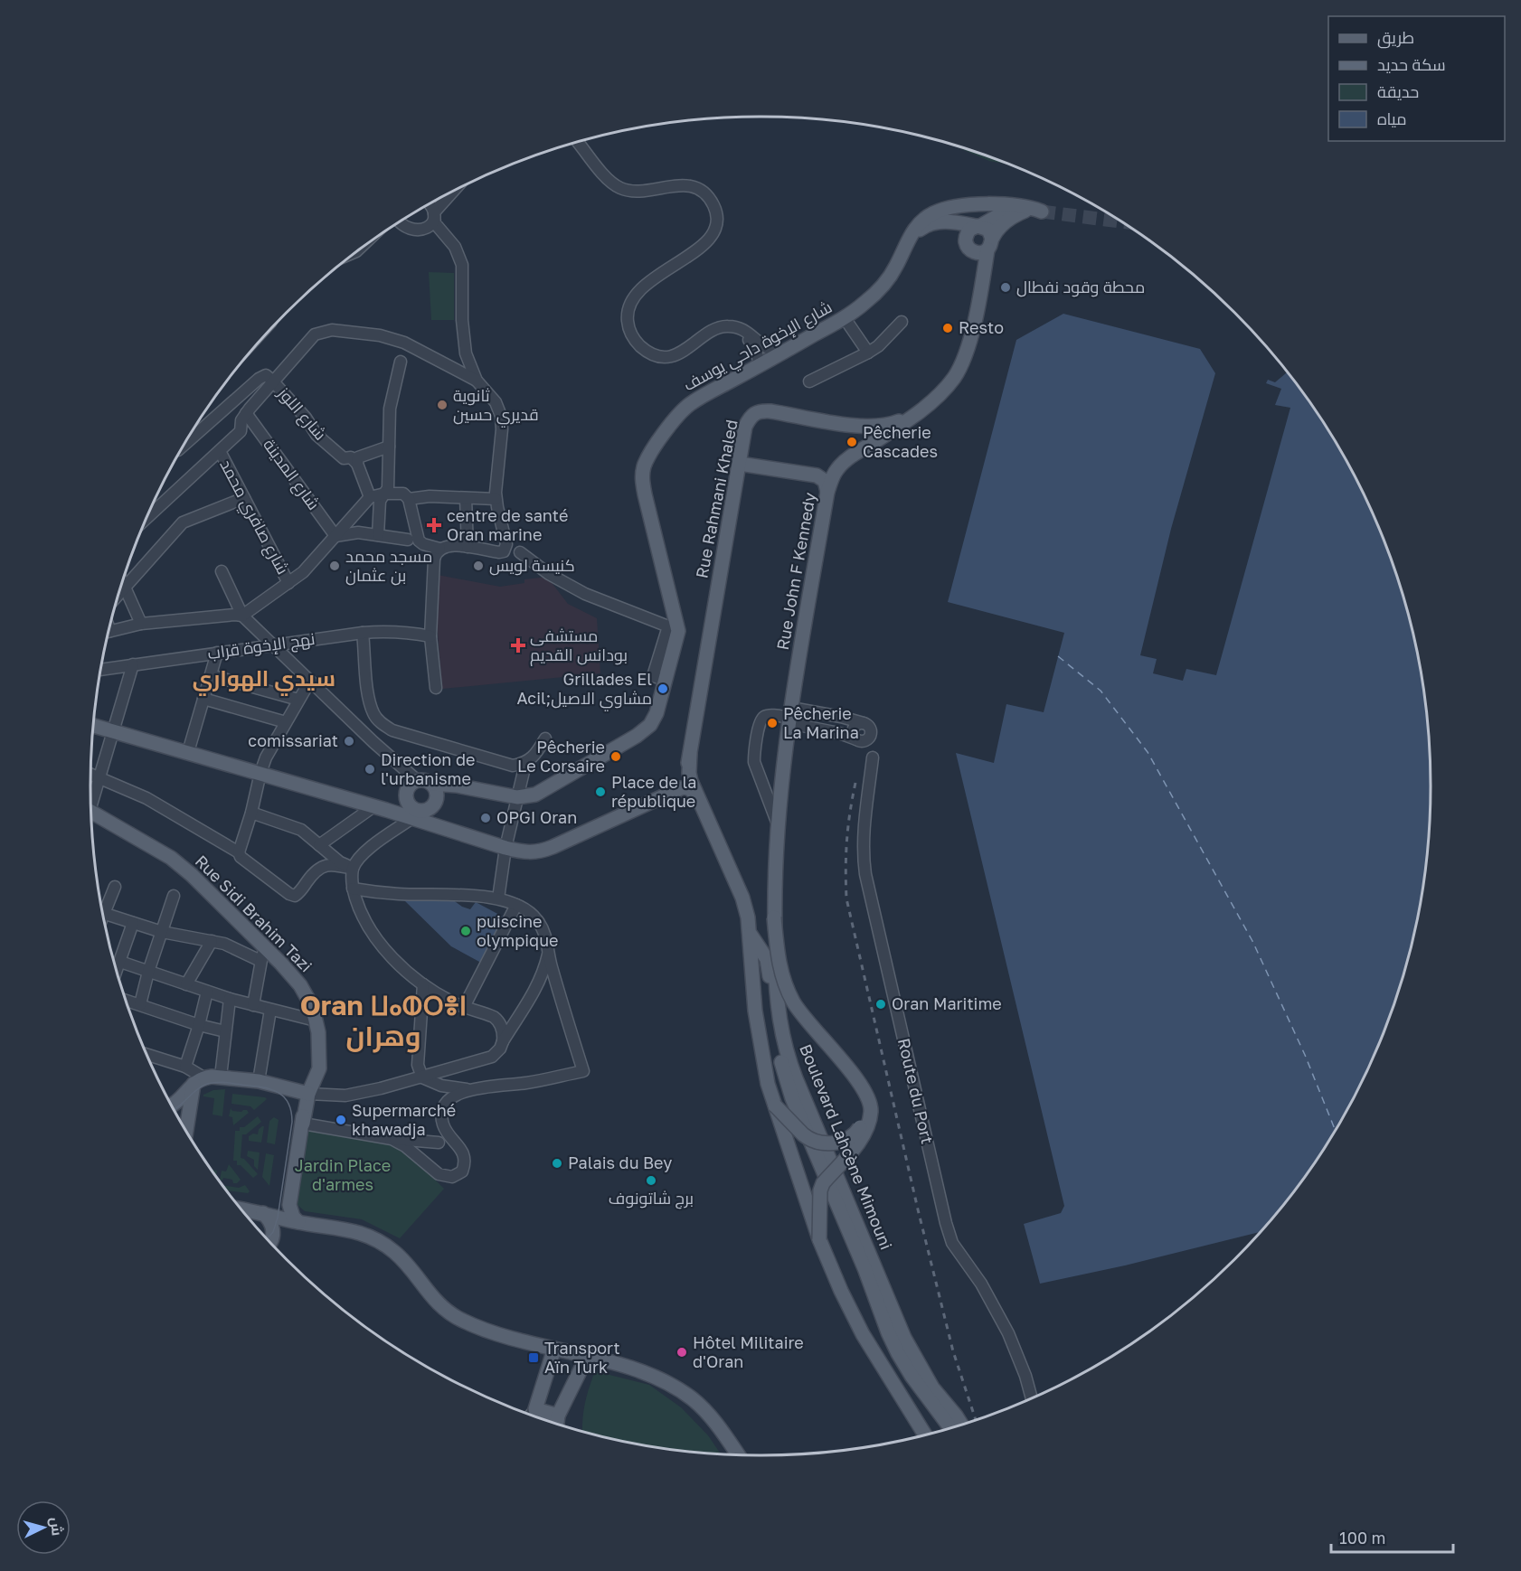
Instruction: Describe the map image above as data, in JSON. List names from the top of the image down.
{
  "streets": {
    "main road": [
      "شارع الإخوة داحي يوسف",
      "Rue Rahmani Khaled",
      "Rue John F Kennedy",
      "Rue Sidi Brahim Tazi",
      "Boulevard Lahcène Mimouni"
    ],
    "street": [
      "شارع اللوز",
      "شارع المدينة",
      "شارع صافري محمد",
      "نهج الإخوة قراب",
      "Route du Port"
    ]
  },
  "crossings": [
    ["شارع الإخوة داحي يوسف", "Rue John F Kennedy"],
    ["Rue Rahmani Khaled", "Rue John F Kennedy"],
    ["Rue John F Kennedy", "Boulevard Lahcène Mimouni"]
  ],
  "districts": ["سيدي الهواري", "Oran ⵡⴰⵀⵔⴻⵏ وهران"],
  "parks": ["Jardin Place d'armes"],
  "places": {
    "other": [
      "محطة وقود نفطال",
      "Resto",
      "ثانوية قديري حسين",
      "Pêcherie Cascades",
      "مسجد محمد بن عثمان",
      "كنيسة لويس",
      "Grillades El Acil;مشاوي الاصيل",
      "Pêcherie La Marina",
      "comissariat",
      "Pêcherie Le Corsaire",
      "Direction de l'urbanisme",
      "Place de la république",
      "OPGI Oran",
      "puiscine olympique",
      "Oran Maritime",
      "Supermarché khawadja",
      "Palais du Bey",
      "برج شاتونوف",
      "Hôtel Militaire d'Oran"
    ],
    "health": ["centre de santé Oran marine", "مستشفى بودانس القديم"],
    "transit": ["Transport Aïn Turk"]
  },
  "legend": [
    "طريق",
    "سكة حديد",
    "حديقة",
    "مياه"
  ],
  "scale_bar": "100 m",
  "north": "right"
}
